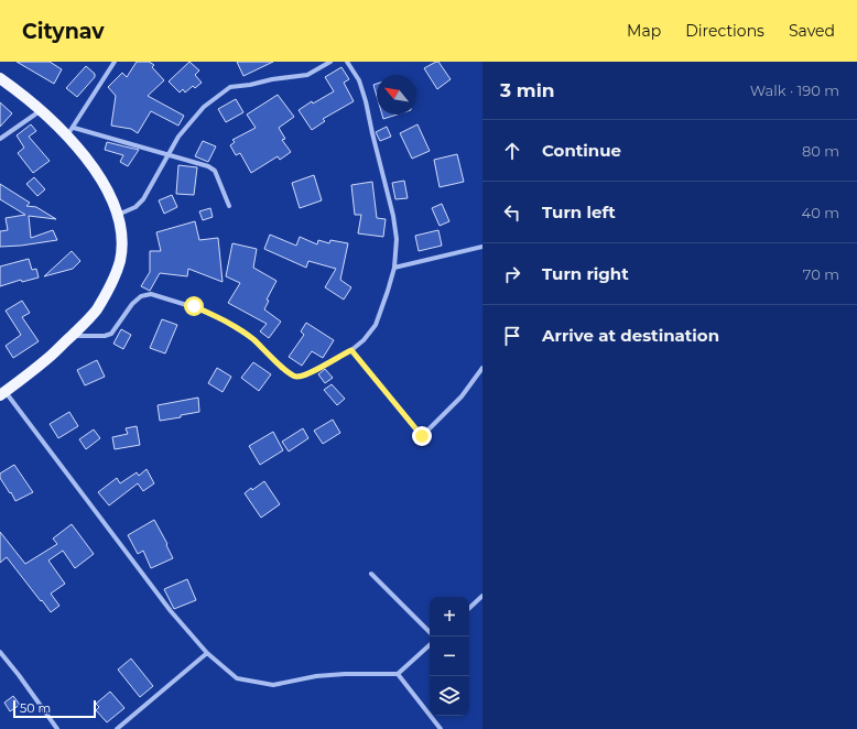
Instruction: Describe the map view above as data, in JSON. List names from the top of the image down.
{
  "scale_bar": "50 m",
  "north": "top left",
  "page": {
    "header": "Citynav",
    "nav": ["Map", "Directions", "Saved"],
    "heading": ["3 min", "Walk · 190 m"],
    "list": [
      ["Continue", "80 m"],
      ["Turn left", "40 m"],
      ["Turn right", "70 m"],
      "Arrive at destination"
    ],
    "map_buttons": ["+", "−"],
    "scale": "50 m"
  }
}
